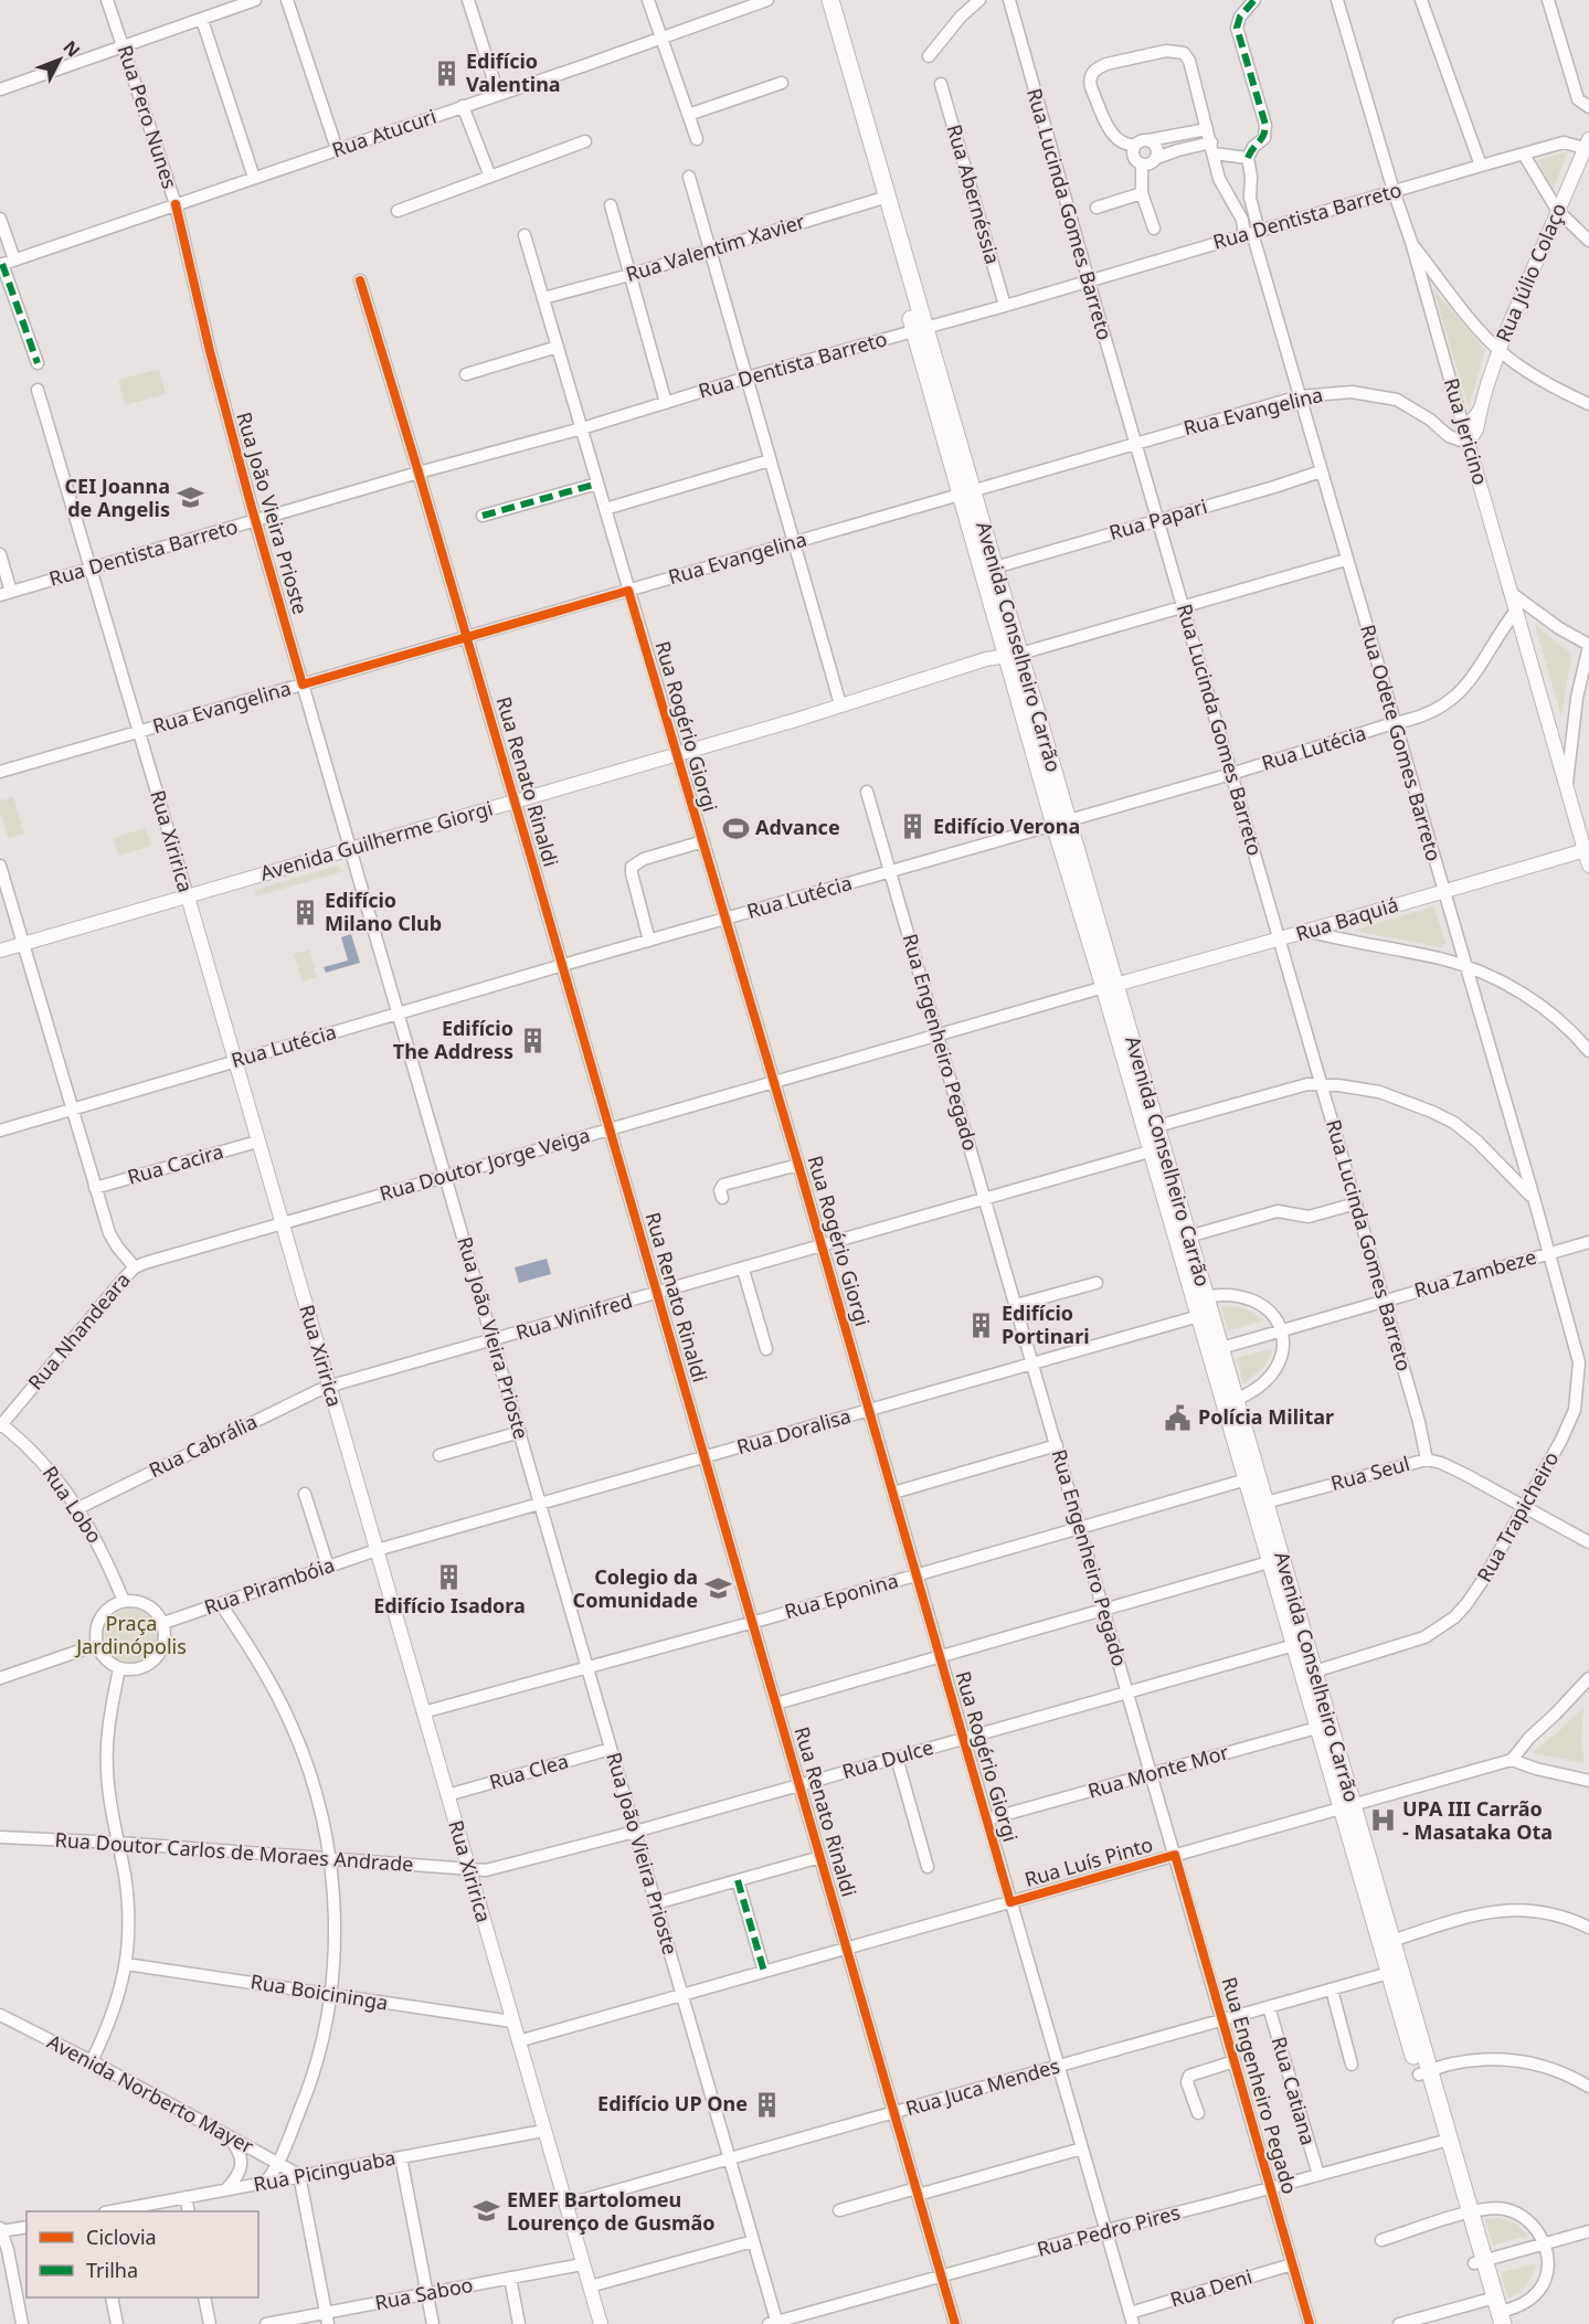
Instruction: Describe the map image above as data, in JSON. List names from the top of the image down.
{
  "streets": {
    "main road": ["Avenida Conselheiro Carrão"],
    "street": [
      "Rua Pero Nunes",
      "Rua Atucuri",
      "Rua Abernéssia",
      "Rua Lucinda Gomes Barreto",
      "Rua Dentista Barreto",
      "Rua Valentim Xavier",
      "Rua Júlio Colaço",
      "Rua Evangelina",
      "Rua Jericino",
      "Rua João Vieira Prioste",
      "Rua Papari",
      "Rua Rogério Giorgi",
      "Rua Odete Gomes Barreto",
      "Rua Lutécia",
      "Rua Renato Rinaldi",
      "Rua Xiririca",
      "Avenida Guilherme Giorgi",
      "Rua Baquiá",
      "Rua Engenheiro Pegado",
      "Rua Cacira",
      "Rua Doutor Jorge Veiga",
      "Rua Zambeze",
      "Rua Winifred",
      "Rua Nhandeara",
      "Rua Doralisa",
      "Rua Cabrália",
      "Rua Seul",
      "Rua Lobo",
      "Rua Trapicheiro",
      "Rua Pirambóia",
      "Rua Eponina",
      "Rua Dulce",
      "Rua Clea",
      "Rua Monte Mor",
      "Rua Doutor Carlos de Moraes Andrade",
      "Rua Luís Pinto",
      "Rua Boicininga",
      "Rua Juca Mendes",
      "Rua Catiana",
      "Avenida Norberto Mayer",
      "Rua Picinguaba",
      "Rua Pedro Pires",
      "Rua Deni",
      "Rua Saboo"
    ]
  },
  "crossings": [
    ["Rua Pero Nunes", "Rua Atucuri"],
    ["Rua Pero Nunes", "Rua João Vieira Prioste"],
    ["Rua Abernéssia", "Rua Dentista Barreto"],
    ["Rua Lucinda Gomes Barreto", "Rua Dentista Barreto"],
    ["Rua Lucinda Gomes Barreto", "Rua Evangelina"],
    ["Rua Lucinda Gomes Barreto", "Rua Papari"],
    ["Rua Lucinda Gomes Barreto", "Rua Lutécia"],
    ["Rua Lucinda Gomes Barreto", "Rua Baquiá"],
    ["Rua Lucinda Gomes Barreto", "Rua Zambeze"],
    ["Rua Lucinda Gomes Barreto", "Rua Seul"],
    ["Rua Dentista Barreto", "Rua Júlio Colaço"],
    ["Rua Dentista Barreto", "Rua Jericino"],
    ["Rua Dentista Barreto", "Rua João Vieira Prioste"],
    ["Rua Dentista Barreto", "Avenida Conselheiro Carrão"],
    ["Rua Dentista Barreto", "Rua Rogério Giorgi"],
    ["Rua Dentista Barreto", "Rua Odete Gomes Barreto"],
    ["Rua Dentista Barreto", "Rua Renato Rinaldi"],
    ["Rua Dentista Barreto", "Rua Xiririca"],
    ["Rua Valentim Xavier", "Avenida Conselheiro Carrão"],
    ["Rua Valentim Xavier", "Rua Rogério Giorgi"],
    ["Rua Júlio Colaço", "Rua Evangelina"],
    ["Rua Júlio Colaço", "Rua Jericino"],
    ["Rua Evangelina", "Rua Jericino"],
    ["Rua Evangelina", "Rua João Vieira Prioste"],
    ["Rua Evangelina", "Avenida Conselheiro Carrão"],
    ["Rua Evangelina", "Rua Rogério Giorgi"],
    ["Rua Evangelina", "Rua Odete Gomes Barreto"],
    ["Rua Evangelina", "Rua Renato Rinaldi"],
    ["Rua Evangelina", "Rua Xiririca"],
    ["Rua Jericino", "Rua Lutécia"],
    ["Rua Jericino", "Rua Baquiá"],
    ["Rua João Vieira Prioste", "Rua Lutécia"],
    ["Rua João Vieira Prioste", "Avenida Guilherme Giorgi"],
    ["Rua João Vieira Prioste", "Rua Doutor Jorge Veiga"],
    ["Rua João Vieira Prioste", "Rua Winifred"],
    ["Rua João Vieira Prioste", "Rua Doralisa"],
    ["Rua João Vieira Prioste", "Rua Eponina"],
    ["Rua João Vieira Prioste", "Rua Dulce"],
    ["Rua João Vieira Prioste", "Rua Clea"],
    ["Rua João Vieira Prioste", "Rua Luís Pinto"],
    ["Rua João Vieira Prioste", "Rua Juca Mendes"],
    ["Rua João Vieira Prioste", "Rua Pedro Pires"],
    ["Rua Papari", "Avenida Conselheiro Carrão"],
    ["Rua Papari", "Rua Odete Gomes Barreto"],
    ["Avenida Conselheiro Carrão", "Rua Lutécia"],
    ["Avenida Conselheiro Carrão", "Avenida Guilherme Giorgi"],
    ["Avenida Conselheiro Carrão", "Rua Baquiá"],
    ["Avenida Conselheiro Carrão", "Rua Doutor Jorge Veiga"],
    ["Avenida Conselheiro Carrão", "Rua Zambeze"],
    ["Avenida Conselheiro Carrão", "Rua Winifred"],
    ["Avenida Conselheiro Carrão", "Rua Doralisa"],
    ["Avenida Conselheiro Carrão", "Rua Seul"],
    ["Avenida Conselheiro Carrão", "Rua Trapicheiro"],
    ["Avenida Conselheiro Carrão", "Rua Eponina"],
    ["Avenida Conselheiro Carrão", "Rua Dulce"],
    ["Avenida Conselheiro Carrão", "Rua Monte Mor"],
    ["Avenida Conselheiro Carrão", "Rua Luís Pinto"],
    ["Avenida Conselheiro Carrão", "Rua Juca Mendes"],
    ["Avenida Conselheiro Carrão", "Rua Pedro Pires"],
    ["Rua Rogério Giorgi", "Rua Lutécia"],
    ["Rua Rogério Giorgi", "Avenida Guilherme Giorgi"],
    ["Rua Rogério Giorgi", "Rua Doutor Jorge Veiga"],
    ["Rua Rogério Giorgi", "Rua Winifred"],
    ["Rua Rogério Giorgi", "Rua Doralisa"],
    ["Rua Rogério Giorgi", "Rua Eponina"],
    ["Rua Rogério Giorgi", "Rua Dulce"],
    ["Rua Rogério Giorgi", "Rua Monte Mor"],
    ["Rua Rogério Giorgi", "Rua Luís Pinto"],
    ["Rua Rogério Giorgi", "Rua Juca Mendes"],
    ["Rua Rogério Giorgi", "Rua Pedro Pires"],
    ["Rua Rogério Giorgi", "Rua Deni"],
    ["Rua Odete Gomes Barreto", "Rua Lutécia"],
    ["Rua Odete Gomes Barreto", "Rua Baquiá"],
    ["Rua Odete Gomes Barreto", "Rua Zambeze"],
    ["Rua Odete Gomes Barreto", "Rua Trapicheiro"],
    ["Rua Lutécia", "Rua Renato Rinaldi"],
    ["Rua Lutécia", "Rua Xiririca"],
    ["Rua Lutécia", "Rua Engenheiro Pegado"],
    ["Rua Renato Rinaldi", "Avenida Guilherme Giorgi"],
    ["Rua Renato Rinaldi", "Rua Doutor Jorge Veiga"],
    ["Rua Renato Rinaldi", "Rua Winifred"],
    ["Rua Renato Rinaldi", "Rua Doralisa"],
    ["Rua Renato Rinaldi", "Rua Eponina"],
    ["Rua Renato Rinaldi", "Rua Dulce"],
    ["Rua Renato Rinaldi", "Rua Luís Pinto"],
    ["Rua Renato Rinaldi", "Rua Juca Mendes"],
    ["Rua Renato Rinaldi", "Rua Pedro Pires"],
    ["Rua Xiririca", "Avenida Guilherme Giorgi"],
    ["Rua Xiririca", "Rua Cacira"],
    ["Rua Xiririca", "Rua Doutor Jorge Veiga"],
    ["Rua Xiririca", "Rua Winifred"],
    ["Rua Xiririca", "Rua Doralisa"],
    ["Rua Xiririca", "Rua Cabrália"],
    ["Rua Xiririca", "Rua Pirambóia"],
    ["Rua Xiririca", "Rua Eponina"],
    ["Rua Xiririca", "Rua Dulce"],
    ["Rua Xiririca", "Rua Clea"],
    ["Rua Xiririca", "Rua Doutor Carlos de Moraes Andrade"],
    ["Rua Xiririca", "Rua Luís Pinto"],
    ["Rua Xiririca", "Rua Boicininga"],
    ["Rua Xiririca", "Rua Juca Mendes"],
    ["Rua Xiririca", "Rua Picinguaba"],
    ["Rua Xiririca", "Rua Saboo"],
    ["Rua Baquiá", "Rua Doutor Jorge Veiga"],
    ["Rua Engenheiro Pegado", "Rua Doutor Jorge Veiga"],
    ["Rua Engenheiro Pegado", "Rua Winifred"],
    ["Rua Engenheiro Pegado", "Rua Doralisa"],
    ["Rua Engenheiro Pegado", "Rua Eponina"],
    ["Rua Engenheiro Pegado", "Rua Dulce"],
    ["Rua Engenheiro Pegado", "Rua Monte Mor"],
    ["Rua Engenheiro Pegado", "Rua Luís Pinto"],
    ["Rua Engenheiro Pegado", "Rua Juca Mendes"],
    ["Rua Engenheiro Pegado", "Rua Pedro Pires"],
    ["Rua Engenheiro Pegado", "Rua Deni"],
    ["Rua Doutor Jorge Veiga", "Rua Nhandeara"],
    ["Rua Zambeze", "Rua Doralisa"],
    ["Rua Zambeze", "Rua Trapicheiro"],
    ["Rua Winifred", "Rua Cabrália"],
    ["Rua Nhandeara", "Rua Lobo"],
    ["Rua Doralisa", "Rua Pirambóia"],
    ["Rua Cabrália", "Rua Lobo"],
    ["Rua Seul", "Rua Trapicheiro"],
    ["Rua Lobo", "Rua Pirambóia"],
    ["Rua Dulce", "Rua Doutor Carlos de Moraes Andrade"],
    ["Rua Juca Mendes", "Rua Catiana"],
    ["Rua Catiana", "Rua Pedro Pires"],
    ["Avenida Norberto Mayer", "Rua Picinguaba"]
  ],
  "parks": ["Praça Jardinópolis"],
  "places": {
    "building": [
      "Edifício Valentina",
      "Edifício Verona",
      "Edifício Milano Club",
      "Edifício The Address",
      "Edifício Portinari",
      "Edifício Isadora",
      "Edifício UP One"
    ],
    "school or university": ["CEI Joanna de Angelis", "Colegio da Comunidade", "EMEF Bartolomeu Lourenço de Gusmão"],
    "sports": ["Advance"],
    "public building": ["Polícia Militar"],
    "hospital": ["UPA III Carrão - Masataka Ota"]
  },
  "legend": ["Ciclovia", "Trilha"],
  "north": "top right"
}
